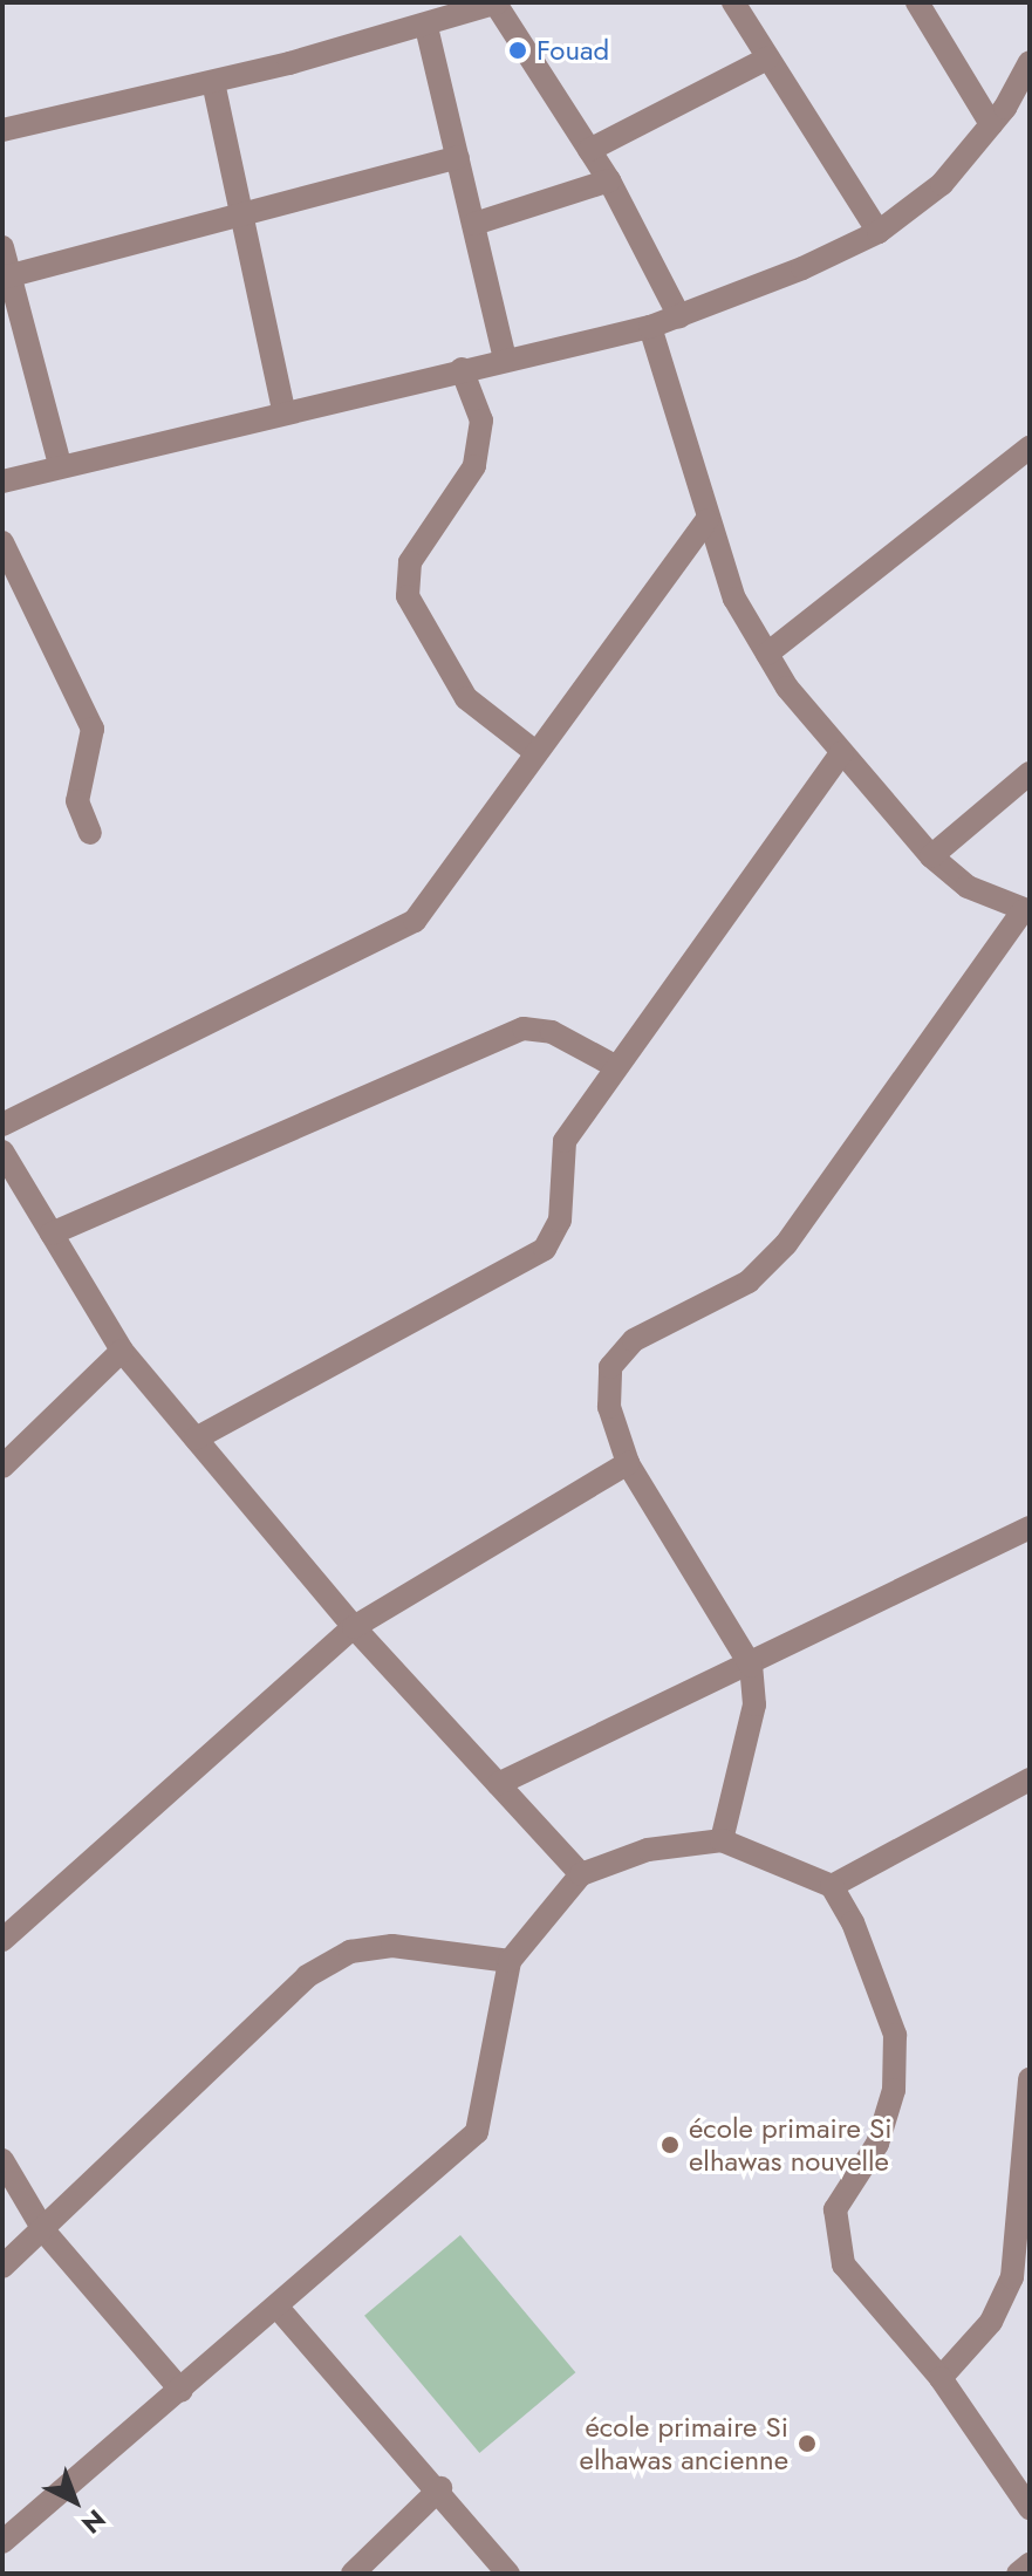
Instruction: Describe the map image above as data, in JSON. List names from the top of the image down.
{
  "places": ["Fouad", "école primaire Si elhawas nouvelle", "école primaire Si elhawas ancienne"],
  "north": "bottom right"
}
